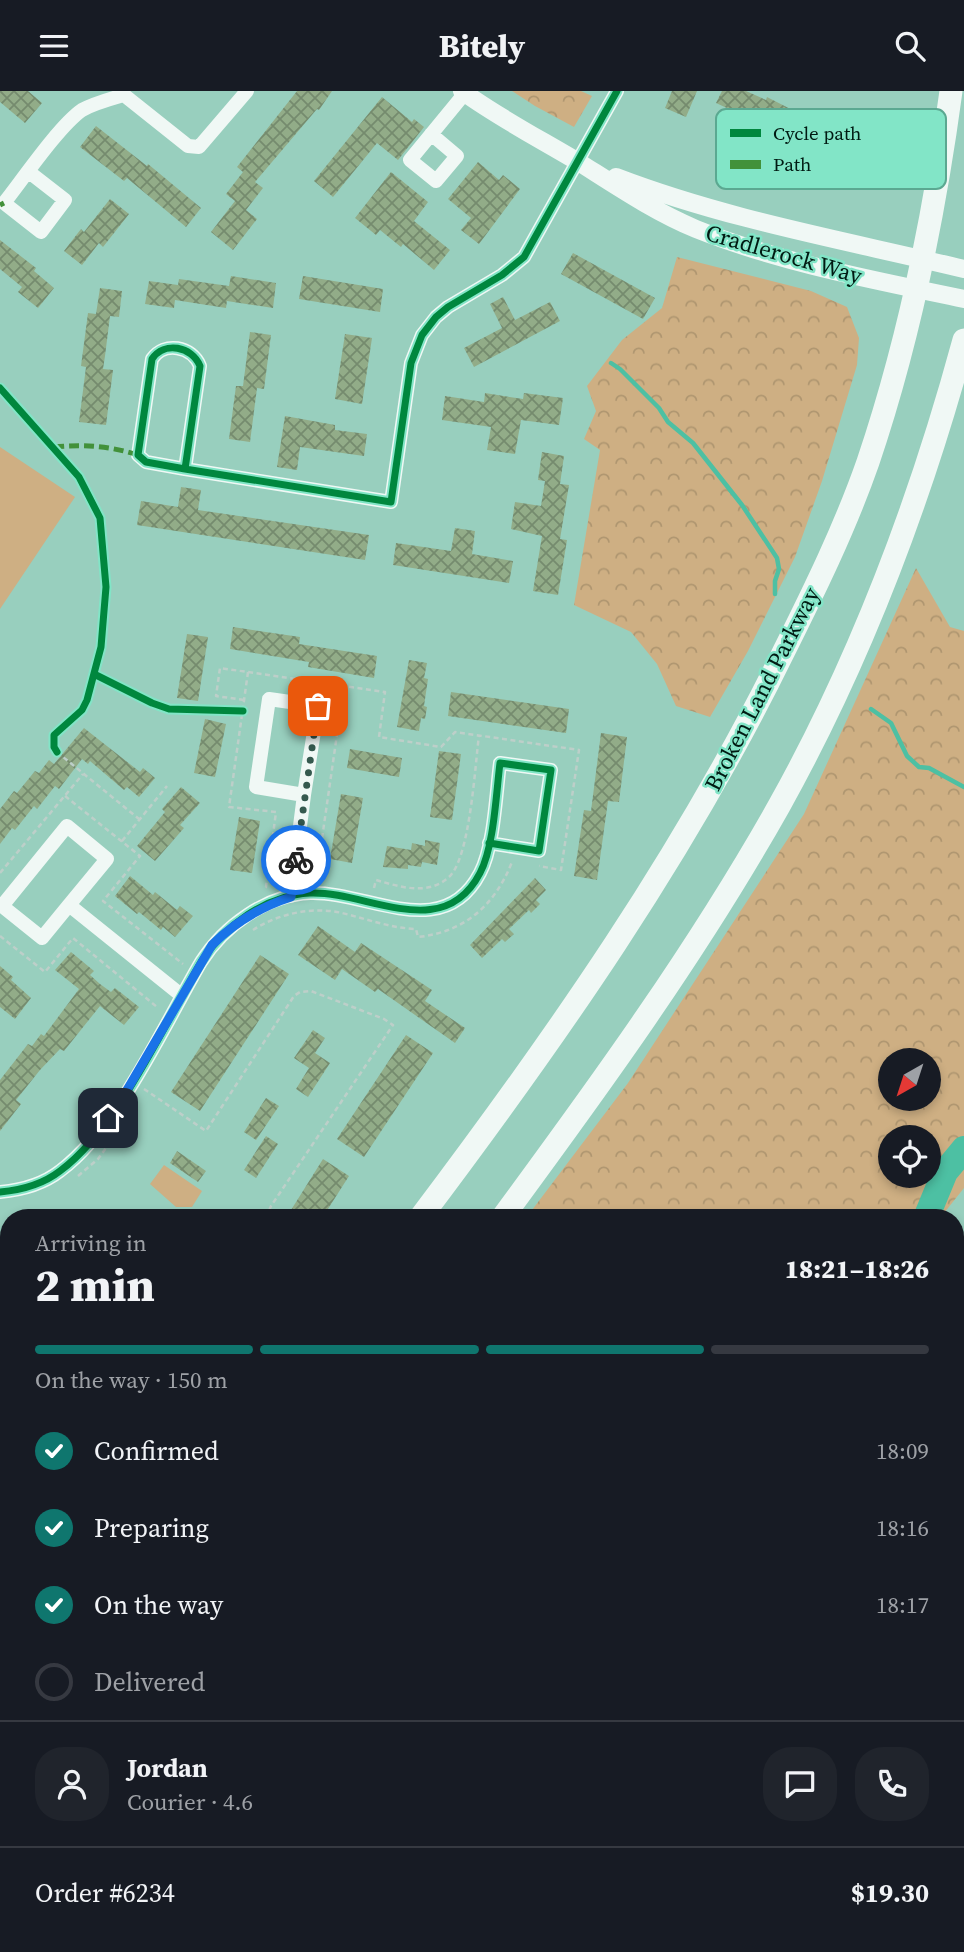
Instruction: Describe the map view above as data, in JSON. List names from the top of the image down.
{
  "streets": {
    "main road": ["Broken Land Parkway"],
    "street": ["Cradlerock Way"]
  },
  "crossings": [
    ["Cradlerock Way", "Broken Land Parkway"]
  ],
  "legend": ["Cycle path", "Path"],
  "north": "bottom left",
  "page": {
    "header": "Bitely",
    "heading": ["2 min", "Arriving in", "18:21–18:26"],
    "panel": [
      "Jordan",
      "Courier · 4.6",
      "Order #6234",
      "$19.30"
    ],
    "bar": "On the way · 150 m",
    "list": [
      ["Confirmed", "18:09"],
      ["Preparing", "18:16"],
      ["On the way", "18:17"],
      "Delivered"
    ]
  }
}
